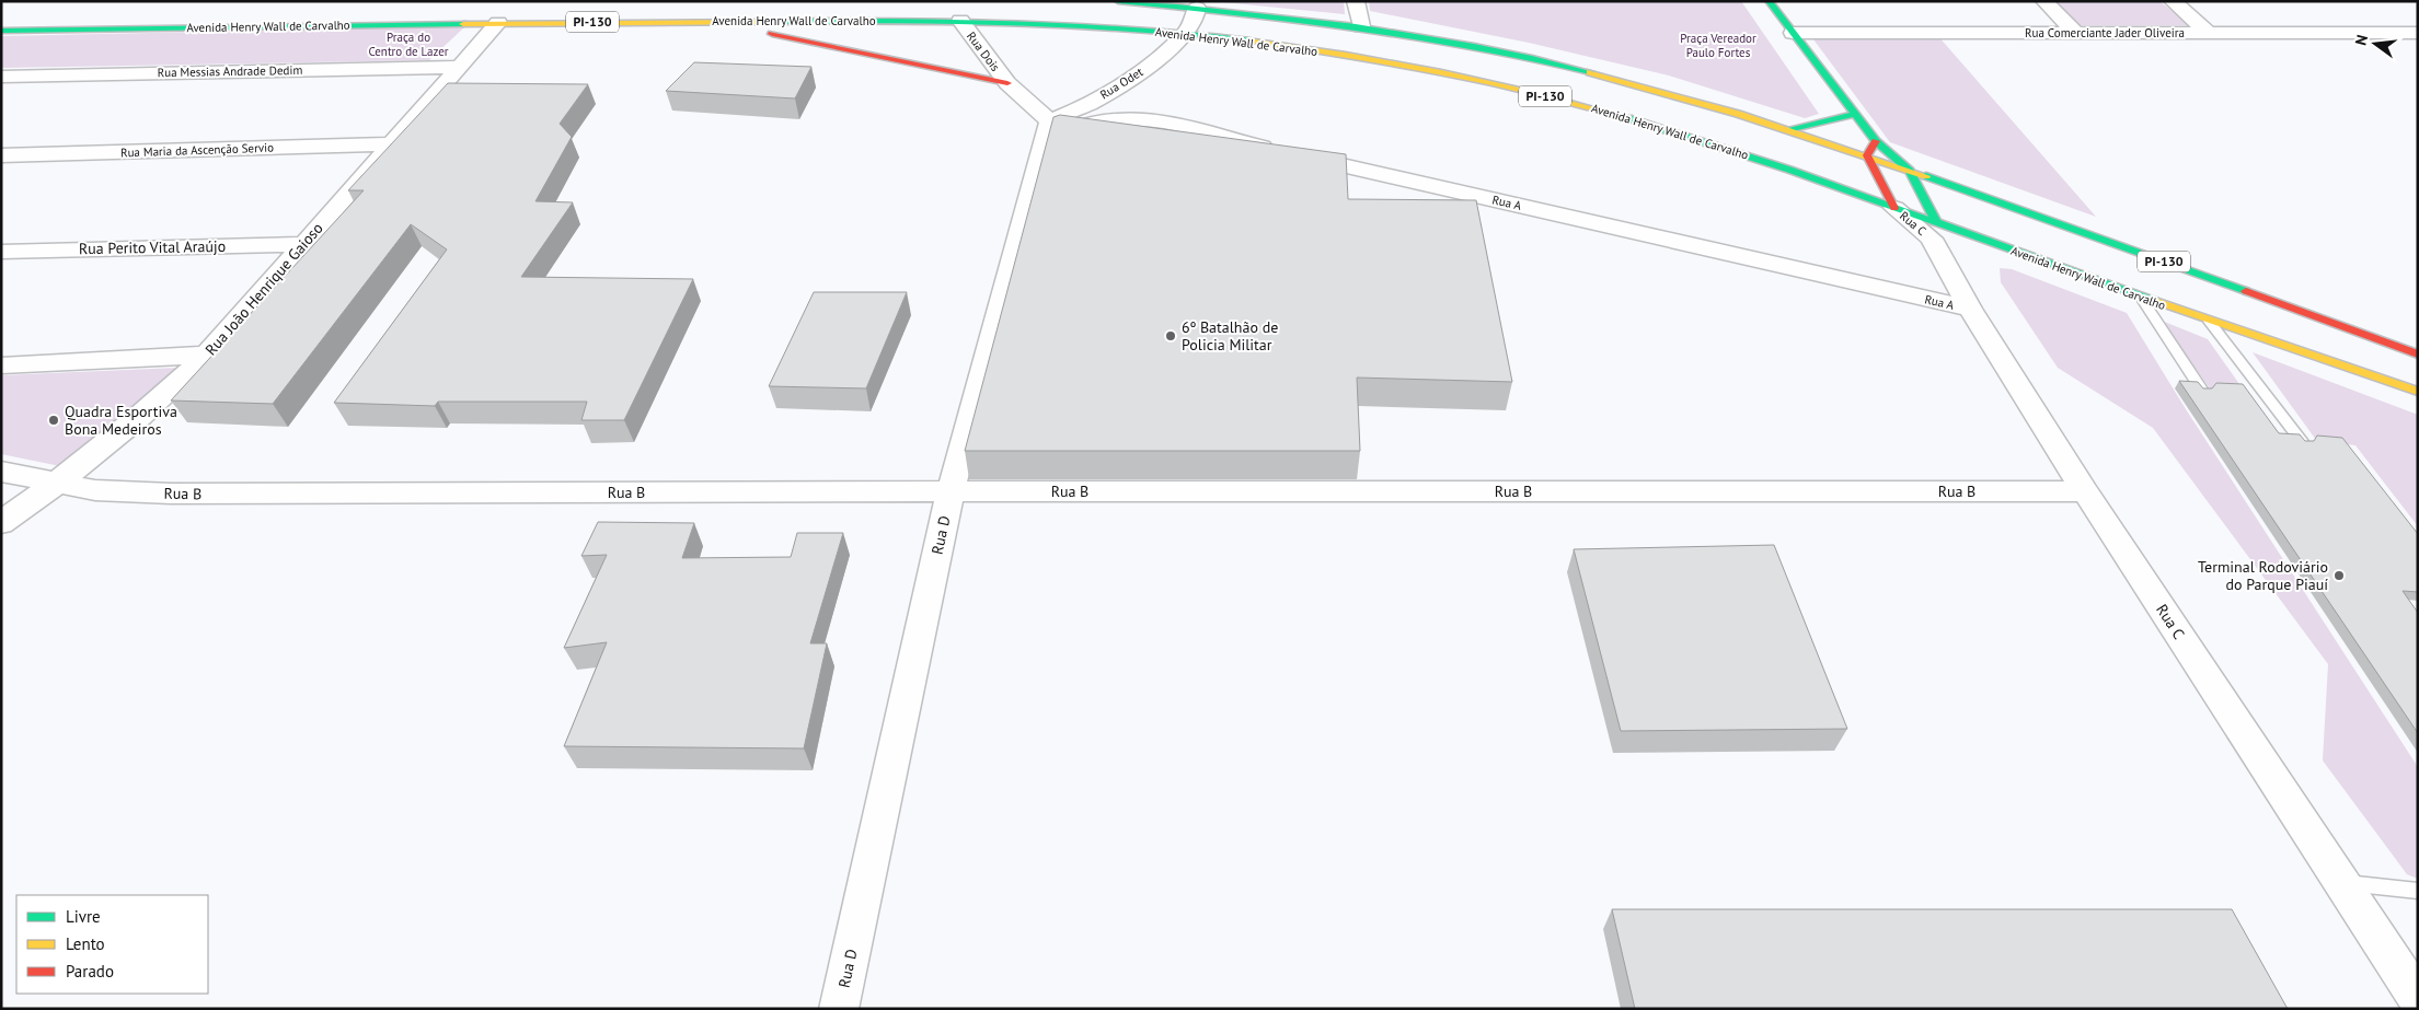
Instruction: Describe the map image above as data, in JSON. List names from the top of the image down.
{
  "streets": {
    "main road": ["Avenida Henry Wall de Carvalho", "PI-130"],
    "street": [
      "Rua Comerciante Jader Oliveira",
      "Rua Dois",
      "Rua Messias Andrade Dedim",
      "Rua Odet",
      "Rua Maria da Ascenção Servio",
      "Rua A",
      "Rua C",
      "Rua Perito Vital Araújo",
      "Rua João Henrique Gaioso",
      "Rua B",
      "Rua D"
    ]
  },
  "crossings": [
    ["Avenida Henry Wall de Carvalho", "Rua Dois"],
    ["Avenida Henry Wall de Carvalho", "Rua Odet"],
    ["Avenida Henry Wall de Carvalho", "Rua C"],
    ["Avenida Henry Wall de Carvalho", "Rua João Henrique Gaioso"],
    ["Rua Messias Andrade Dedim", "Rua João Henrique Gaioso"],
    ["Rua Odet", "Rua A"],
    ["Rua Odet", "Rua D"],
    ["Rua Maria da Ascenção Servio", "Rua João Henrique Gaioso"],
    ["Rua A", "Rua C"],
    ["Rua A", "Rua D"],
    ["Rua C", "Rua B"],
    ["Rua Perito Vital Araújo", "Rua João Henrique Gaioso"],
    ["Rua João Henrique Gaioso", "Rua B"],
    ["Rua B", "Rua D"]
  ],
  "parks": ["Praça do Centro de Lazer", "Praça Vereador Paulo Fortes"],
  "places": ["6º Batalhão de Policia Militar", "Quadra Esportiva Bona Medeiros", "Terminal Rodoviário do Parque Piauí"],
  "legend": ["Livre", "Lento", "Parado"],
  "north": "left"
}
